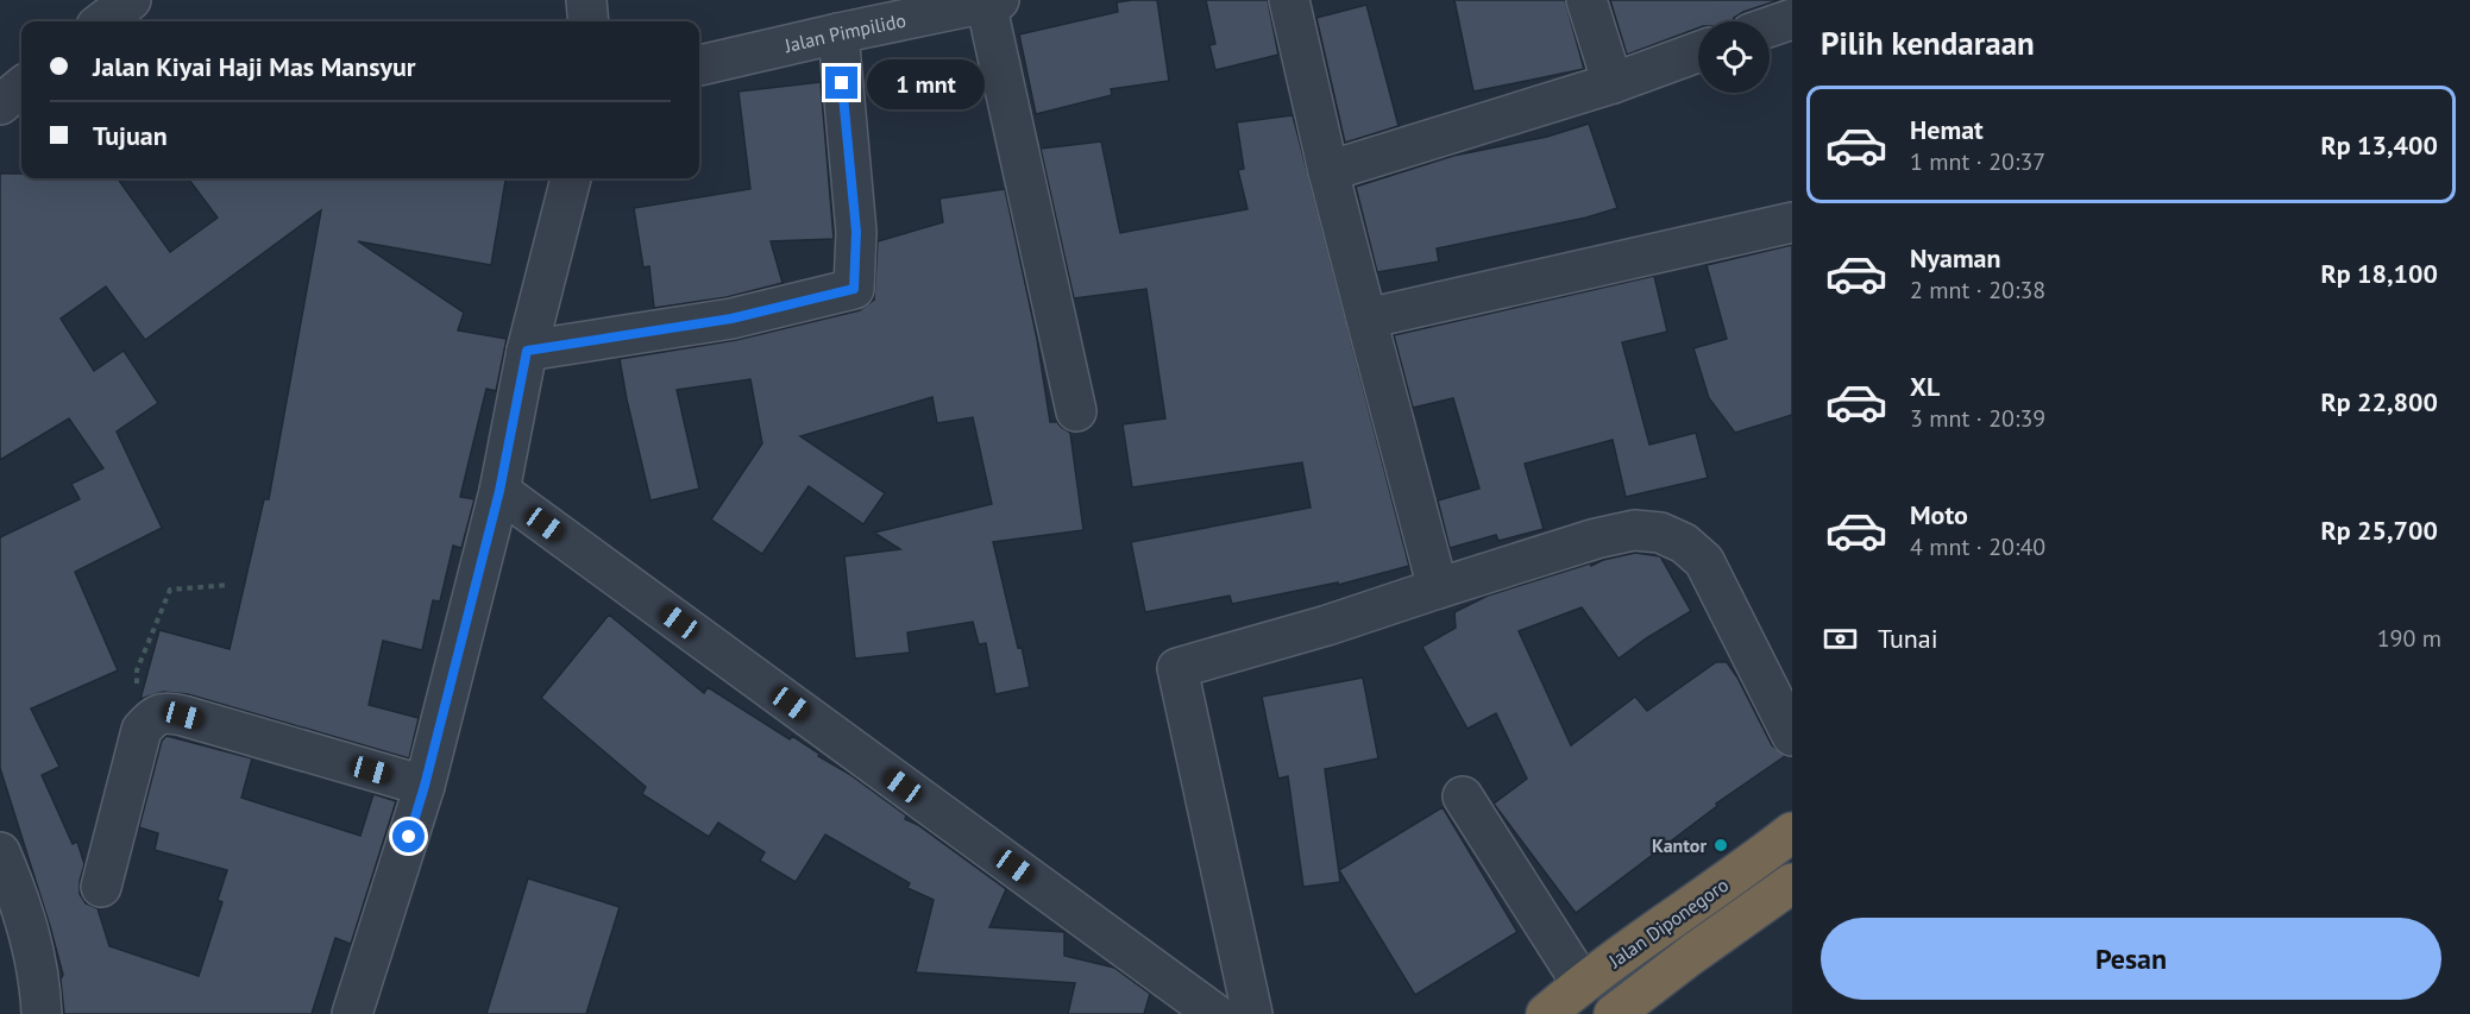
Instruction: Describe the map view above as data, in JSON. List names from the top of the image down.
{
  "streets": {
    "highway": ["Jalan Diponegoro"],
    "street": ["Jalan Pimpilido"]
  },
  "places": ["Kantor"],
  "page": {
    "heading": "Pilih kendaraan",
    "banner": ["Jalan Kiyai Haji Mas Mansyur", "Tujuan"],
    "bubble": "1 mnt",
    "list": [
      {
        "name": "Hemat",
        "note": "1 mnt · 20:37",
        "value": "Rp 13,400"
      },
      {
        "name": "Nyaman",
        "note": "2 mnt · 20:38",
        "value": "Rp 18,100"
      },
      {
        "name": "XL",
        "note": "3 mnt · 20:39",
        "value": "Rp 22,800"
      },
      {
        "name": "Moto",
        "note": "4 mnt · 20:40",
        "value": "Rp 25,700"
      }
    ],
    "pay": ["Tunai", "190 m"],
    "buttons": "Pesan"
  }
}
